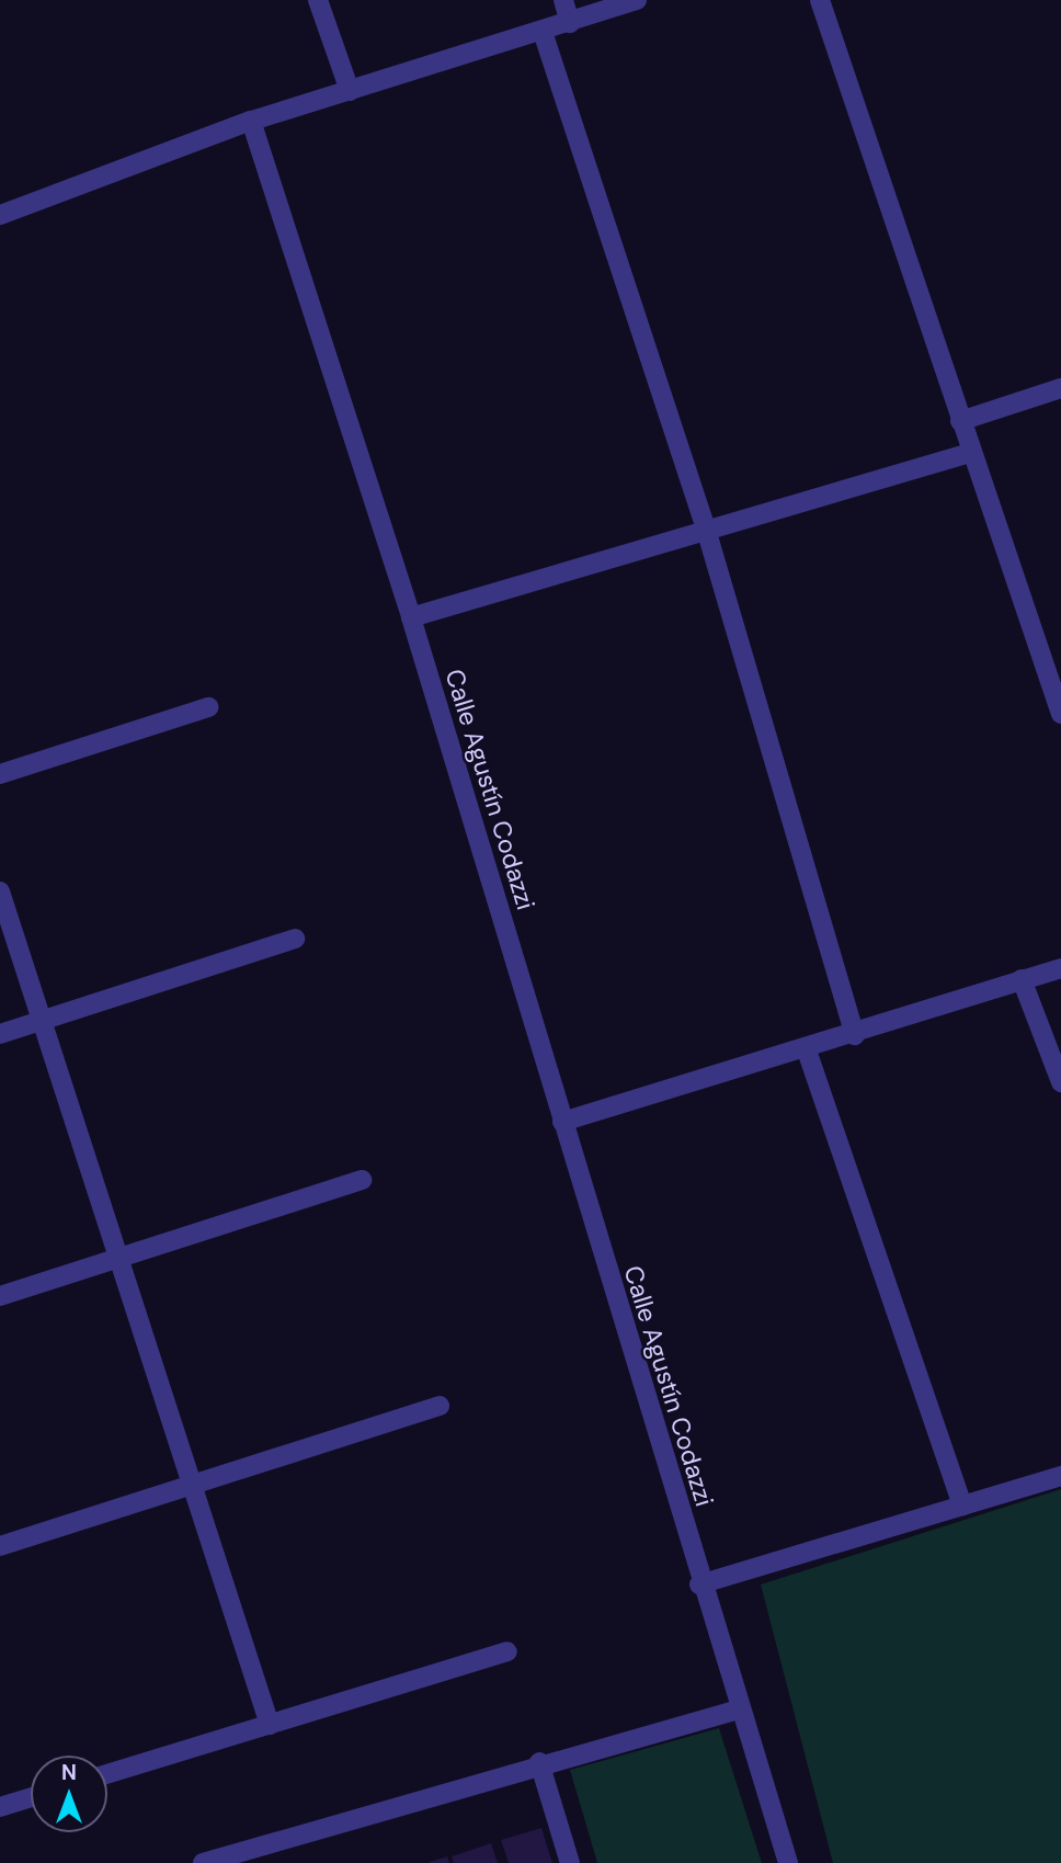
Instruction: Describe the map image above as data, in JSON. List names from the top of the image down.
{
  "streets": {
    "street": ["Calle Agustín Codazzi"]
  },
  "north": "top"
}
